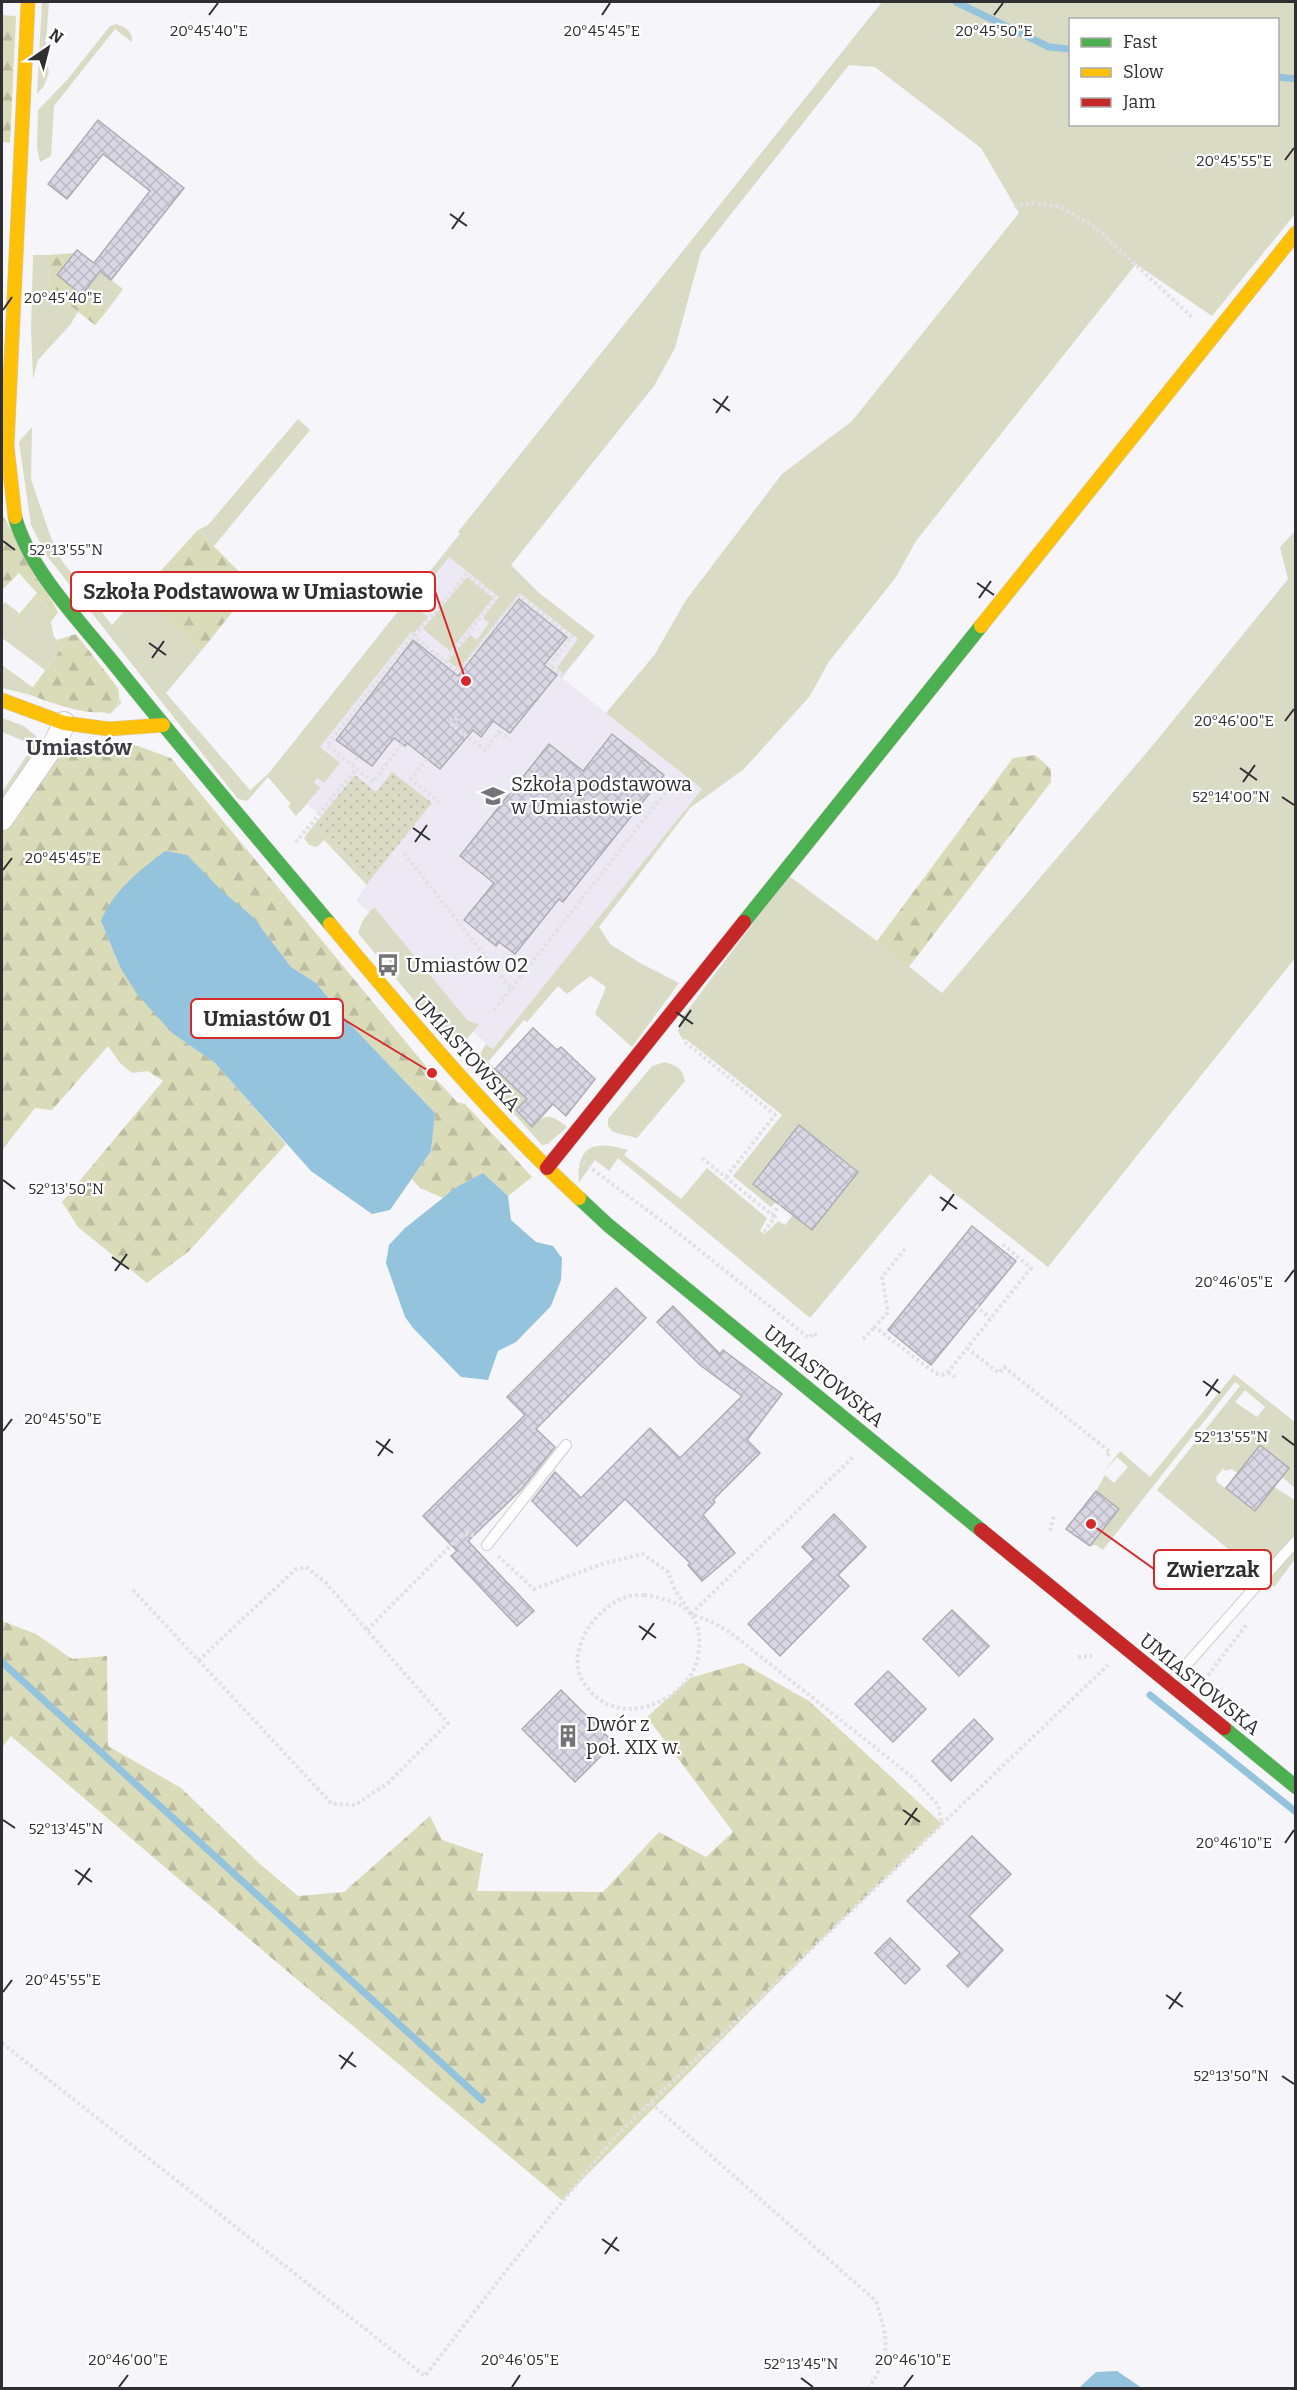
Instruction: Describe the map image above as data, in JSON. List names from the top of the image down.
{
  "streets": {
    "main road": ["UMIASTOWSKA"]
  },
  "districts": ["Umiastów"],
  "places": {
    "other": ["Szkoła Podstawowa w Umiastowie", "Umiastów 01", "Zwierzak"],
    "school or university": ["Szkoła podstawowa w Umiastowie"],
    "bus stop": ["Umiastów 02"],
    "building": ["Dwór z poł. XIX w."]
  },
  "legend": ["Fast", "Slow", "Jam"],
  "north": "top right",
  "coordinates": [
    "20°45'40\"E",
    "20°45'45\"E",
    "20°45'50\"E",
    "20°45'55\"E",
    "52°13'55\"N",
    "20°46'00\"E",
    "52°14'00\"N",
    "52°13'50\"N",
    "20°46'05\"E",
    "52°13'45\"N",
    "20°46'10\"E"
  ]
}
